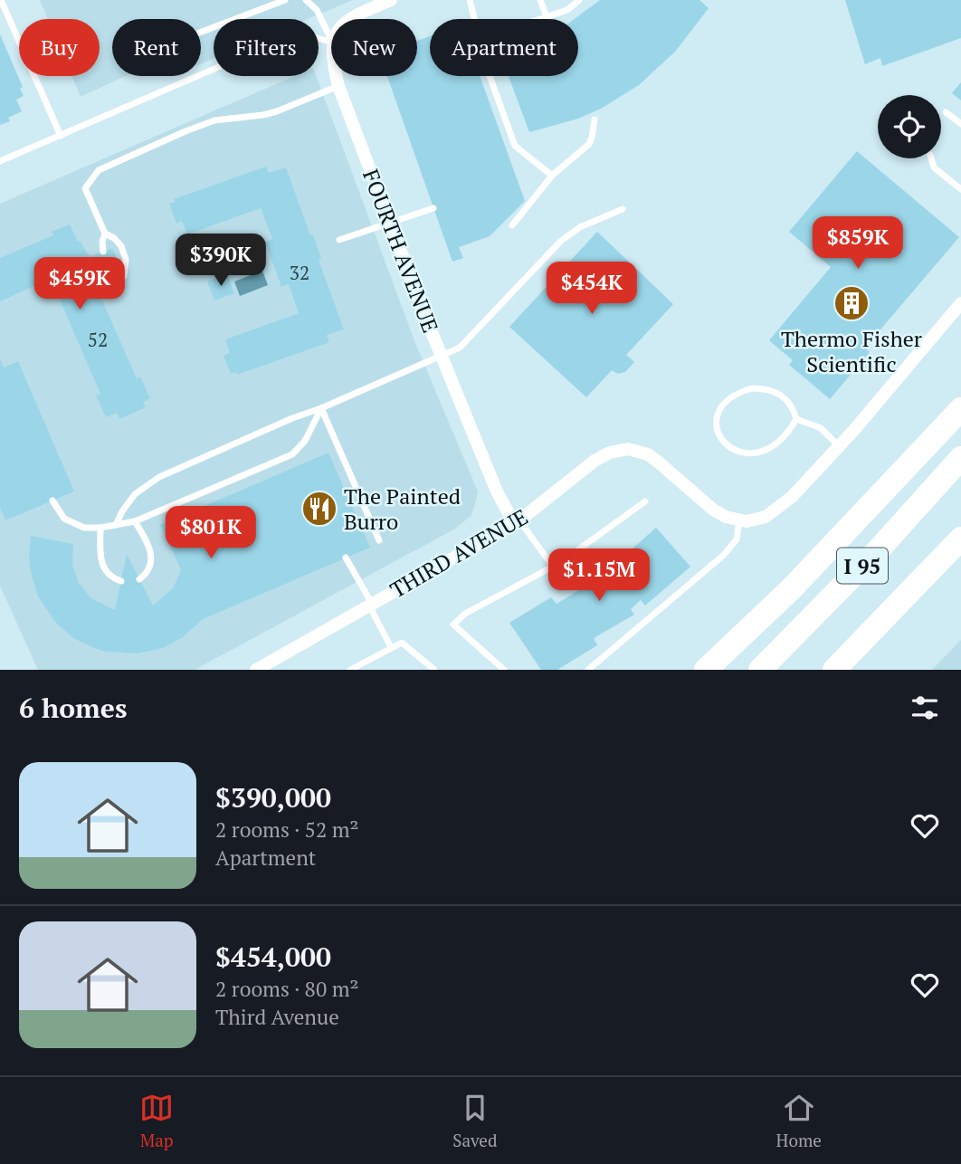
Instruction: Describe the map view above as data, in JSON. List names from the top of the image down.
{
  "streets": {
    "highway": ["I 95"],
    "street": ["FOURTH AVENUE", "THIRD AVENUE"]
  },
  "crossings": [
    ["FOURTH AVENUE", "THIRD AVENUE"]
  ],
  "places": {
    "building": ["Thermo Fisher Scientific"],
    "restaurant": ["The Painted Burro"]
  },
  "house_numbers": ["32", "52"],
  "page": {
    "chip": [
      "Buy",
      "Rent",
      "Filters",
      "New",
      "Apartment"
    ],
    "price": [
      "$859K",
      "$390K",
      "$459K",
      "$454K",
      "$801K",
      "$1.15M"
    ],
    "heading": "6 homes",
    "list": [
      {
        "name": "$390,000",
        "note": "2 rooms · 52 m² · Apartment"
      },
      {
        "name": "$454,000",
        "note": "2 rooms · 80 m² · Third Avenue"
      }
    ],
    "tabs": ["Map", "Saved", "Home"]
  }
}
